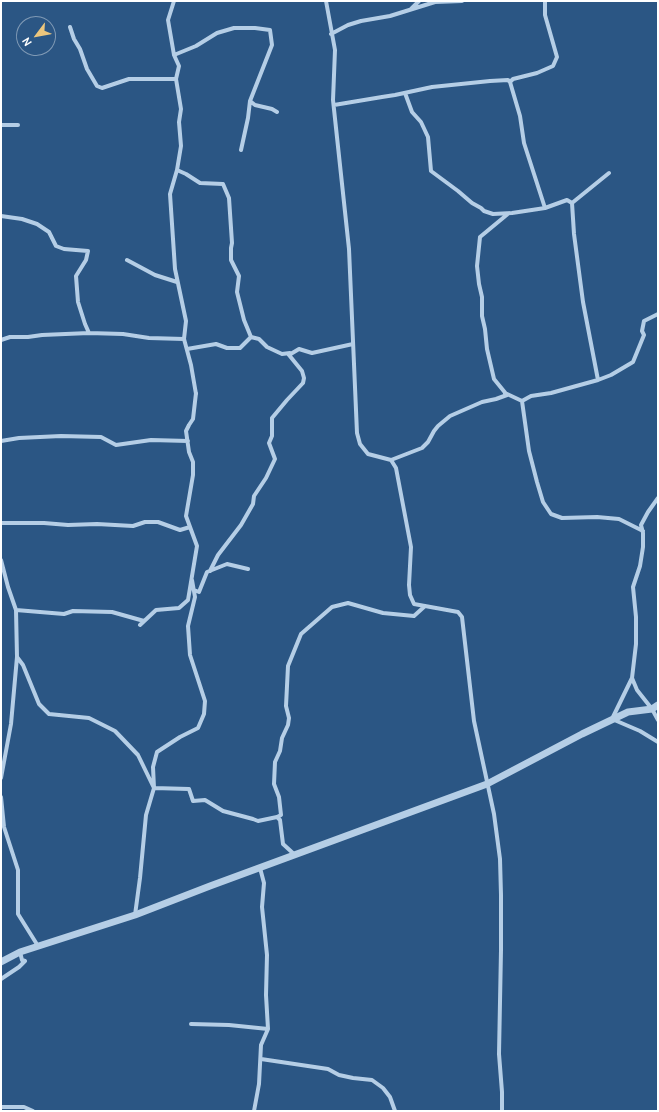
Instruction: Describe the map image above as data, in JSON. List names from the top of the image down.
{
  "north": "bottom left"
}
